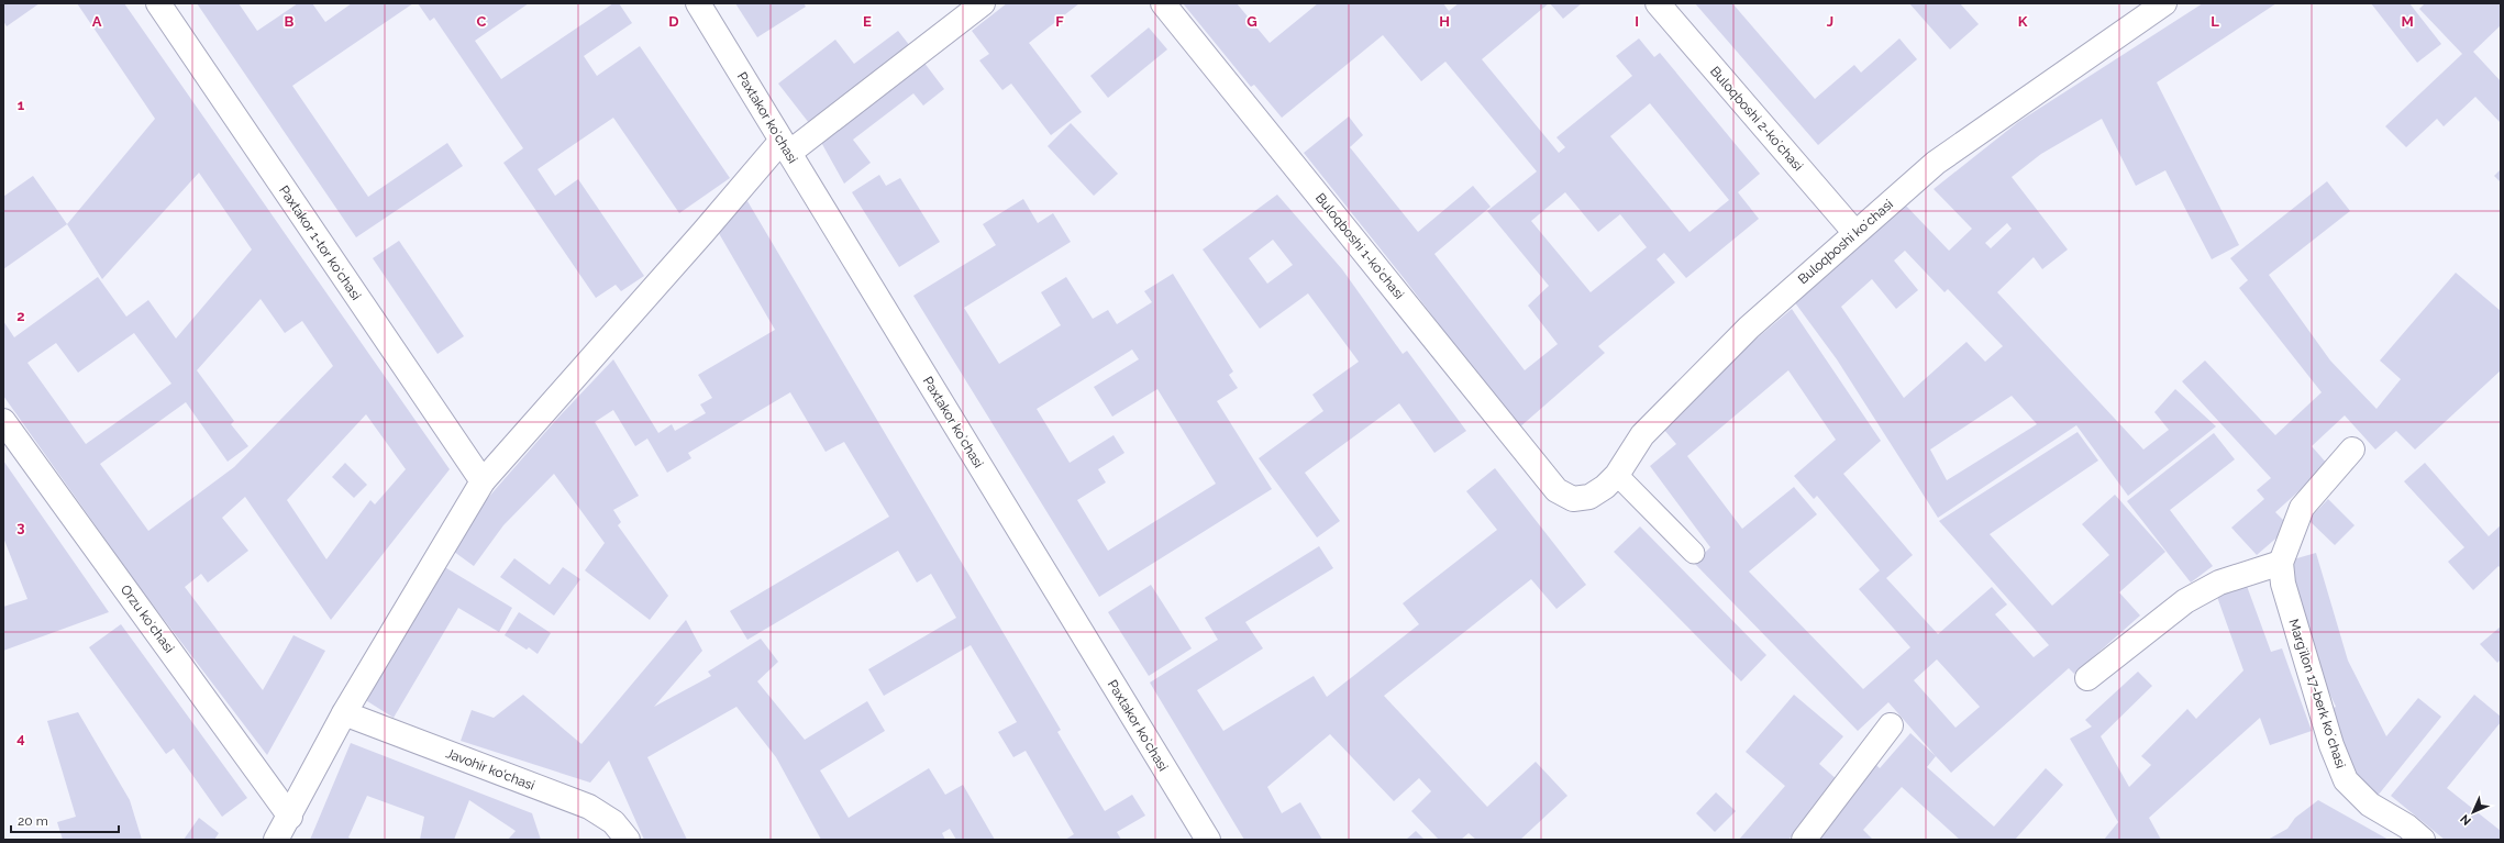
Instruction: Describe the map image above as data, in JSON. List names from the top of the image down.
{
  "streets": {
    "street": [
      "Paxtakor koʻchasi",
      "Buloqboshi 2-koʻchasi",
      "Buloqboshi koʻchasi",
      "Paxtakor 1-tor koʻchasi",
      "Buloqboshi 1-koʻchasi",
      "Orzu koʻchasi",
      "Margʻilon 17-berk koʼchasi",
      "Javohir ko'chasi"
    ]
  },
  "crossings": [
    ["Buloqboshi 2-koʻchasi", "Buloqboshi koʻchasi"],
    ["Buloqboshi koʻchasi", "Buloqboshi 1-koʻchasi"]
  ],
  "scale_bar": "20 m",
  "north": "bottom left",
  "grid": {
    "columns": [
      "A",
      "B",
      "C",
      "D",
      "E",
      "F",
      "G",
      "H",
      "I",
      "J",
      "K",
      "L",
      "M"
    ],
    "rows": [
      "1",
      "2",
      "3",
      "4"
    ]
  }
}
